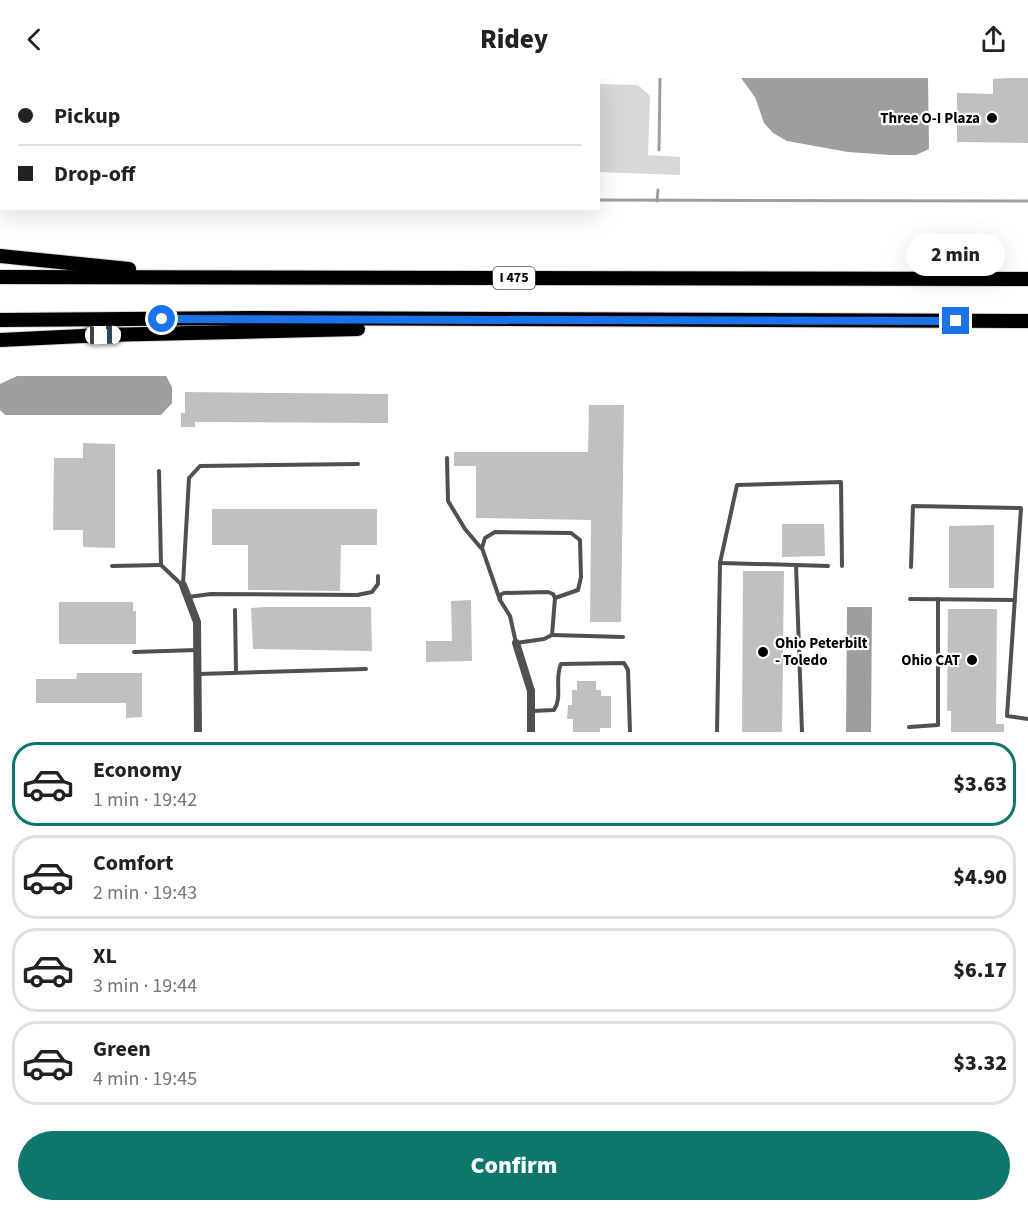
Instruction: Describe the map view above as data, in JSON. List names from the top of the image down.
{
  "streets": {
    "highway": ["I 475"]
  },
  "places": ["Three O-I Plaza", "Ohio Peterbilt - Toledo", "Ohio CAT"],
  "page": {
    "header": "Ridey",
    "banner": ["Pickup", "Drop-off"],
    "bubble": "2 min",
    "list": [
      {
        "name": "Economy",
        "note": "1 min · 19:42",
        "value": "$3.63"
      },
      {
        "name": "Comfort",
        "note": "2 min · 19:43",
        "value": "$4.90"
      },
      {
        "name": "XL",
        "note": "3 min · 19:44",
        "value": "$6.17"
      },
      {
        "name": "Green",
        "note": "4 min · 19:45",
        "value": "$3.32"
      }
    ],
    "buttons": "Confirm"
  }
}
